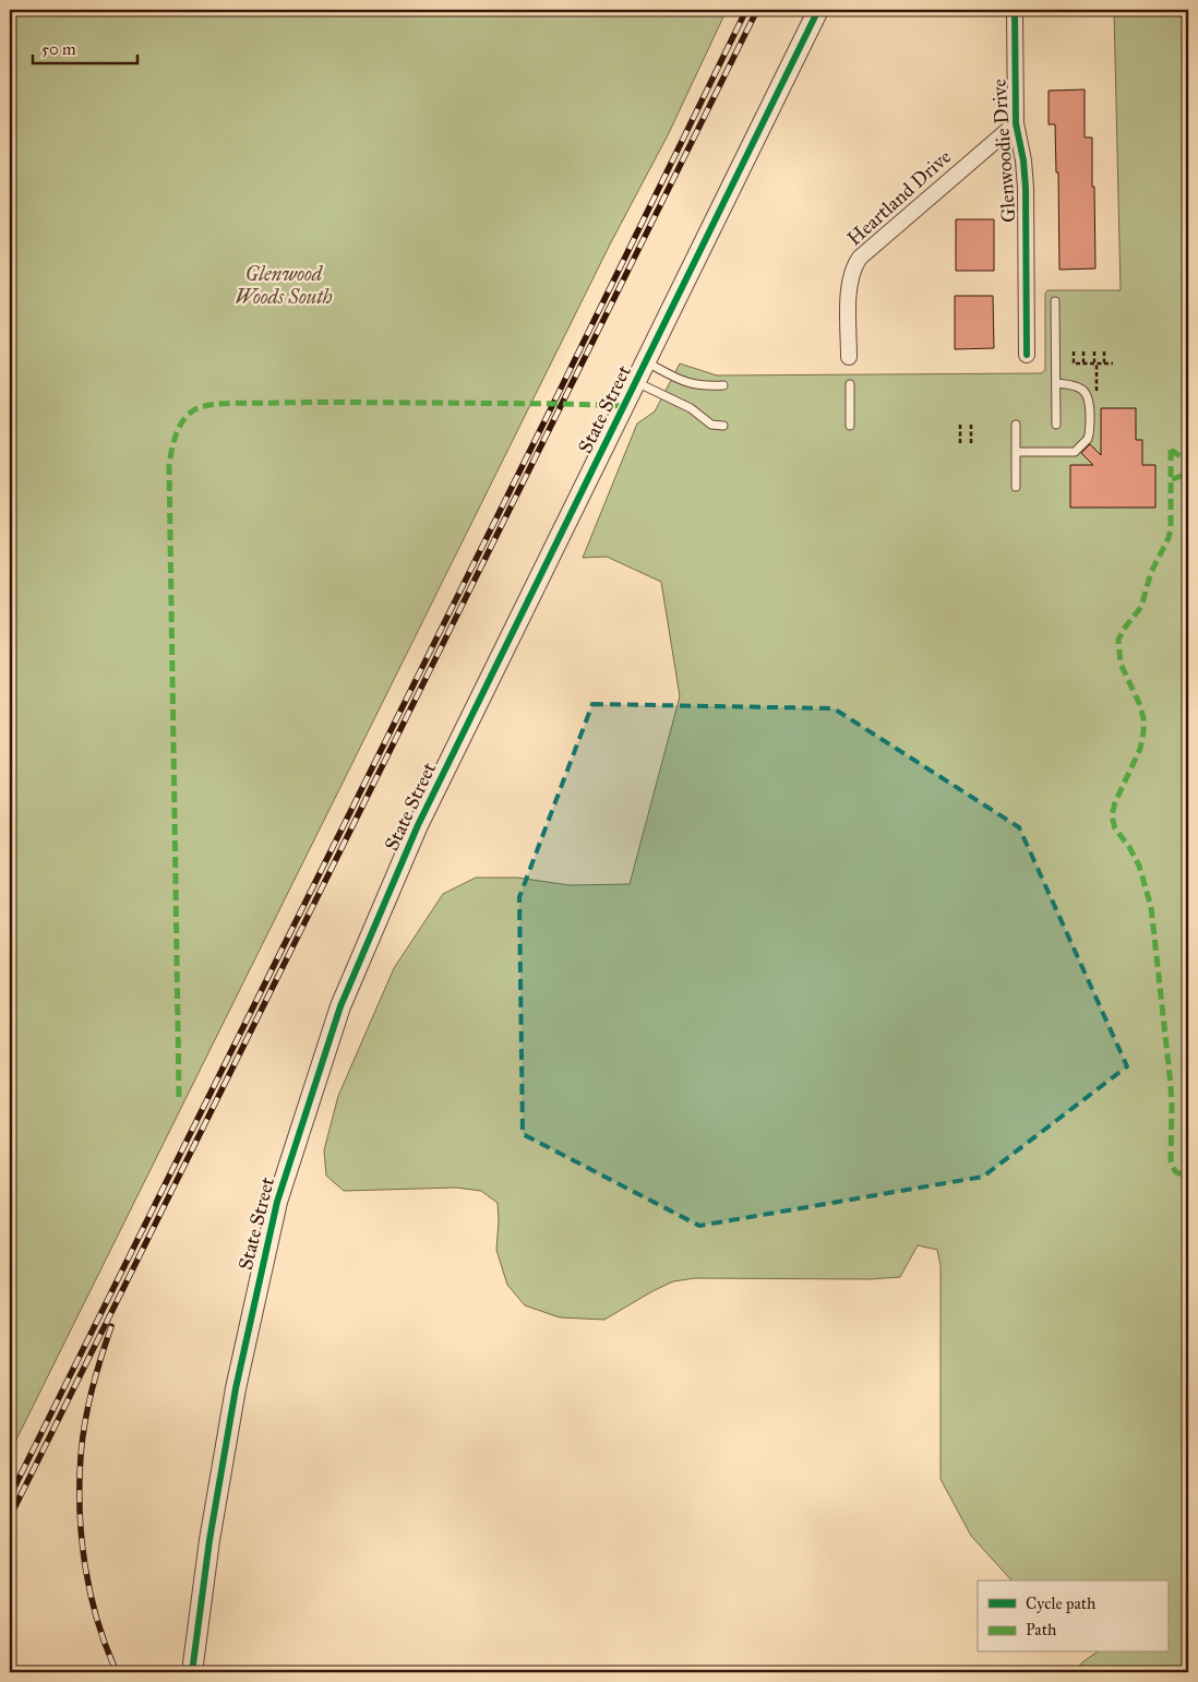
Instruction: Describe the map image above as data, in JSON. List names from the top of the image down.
{
  "streets": {
    "street": ["Glenwoodie Drive", "Heartland Drive", "State Street"]
  },
  "crossings": [
    ["Glenwoodie Drive", "Heartland Drive"]
  ],
  "parks": ["Glenwood Woods South"],
  "legend": ["Cycle path", "Path"],
  "scale_bar": "50 m"
}
